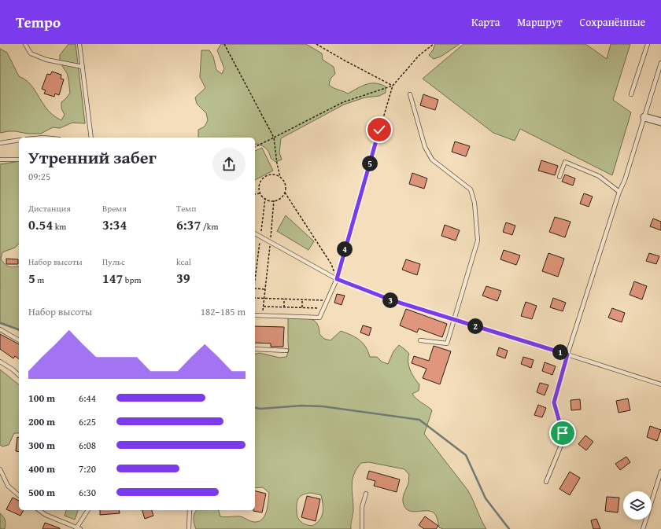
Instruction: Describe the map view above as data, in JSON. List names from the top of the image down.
{
  "page": {
    "header": "Tempo",
    "nav": ["Карта", "Маршрут", "Сохранённые"],
    "heading": ["Утренний забег", "09:25"],
    "pins": [
      "5",
      "4",
      "3",
      "2",
      "1"
    ],
    "stats": [
      ["Дистанция", "0.54 km"],
      ["Время", "3:34"],
      ["Темп", "6:37 /km"],
      ["Набор высоты", "5 m"],
      ["Пульс", "147 bpm"],
      ["kcal", "39"]
    ],
    "chart": ["Набор высоты", "182–185 m"],
    "list": [
      {
        "name": "100 m",
        "note": "6:44"
      },
      {
        "name": "200 m",
        "note": "6:25"
      },
      {
        "name": "300 m",
        "note": "6:08"
      },
      {
        "name": "400 m",
        "note": "7:20"
      },
      {
        "name": "500 m",
        "note": "6:30"
      }
    ]
  }
}
